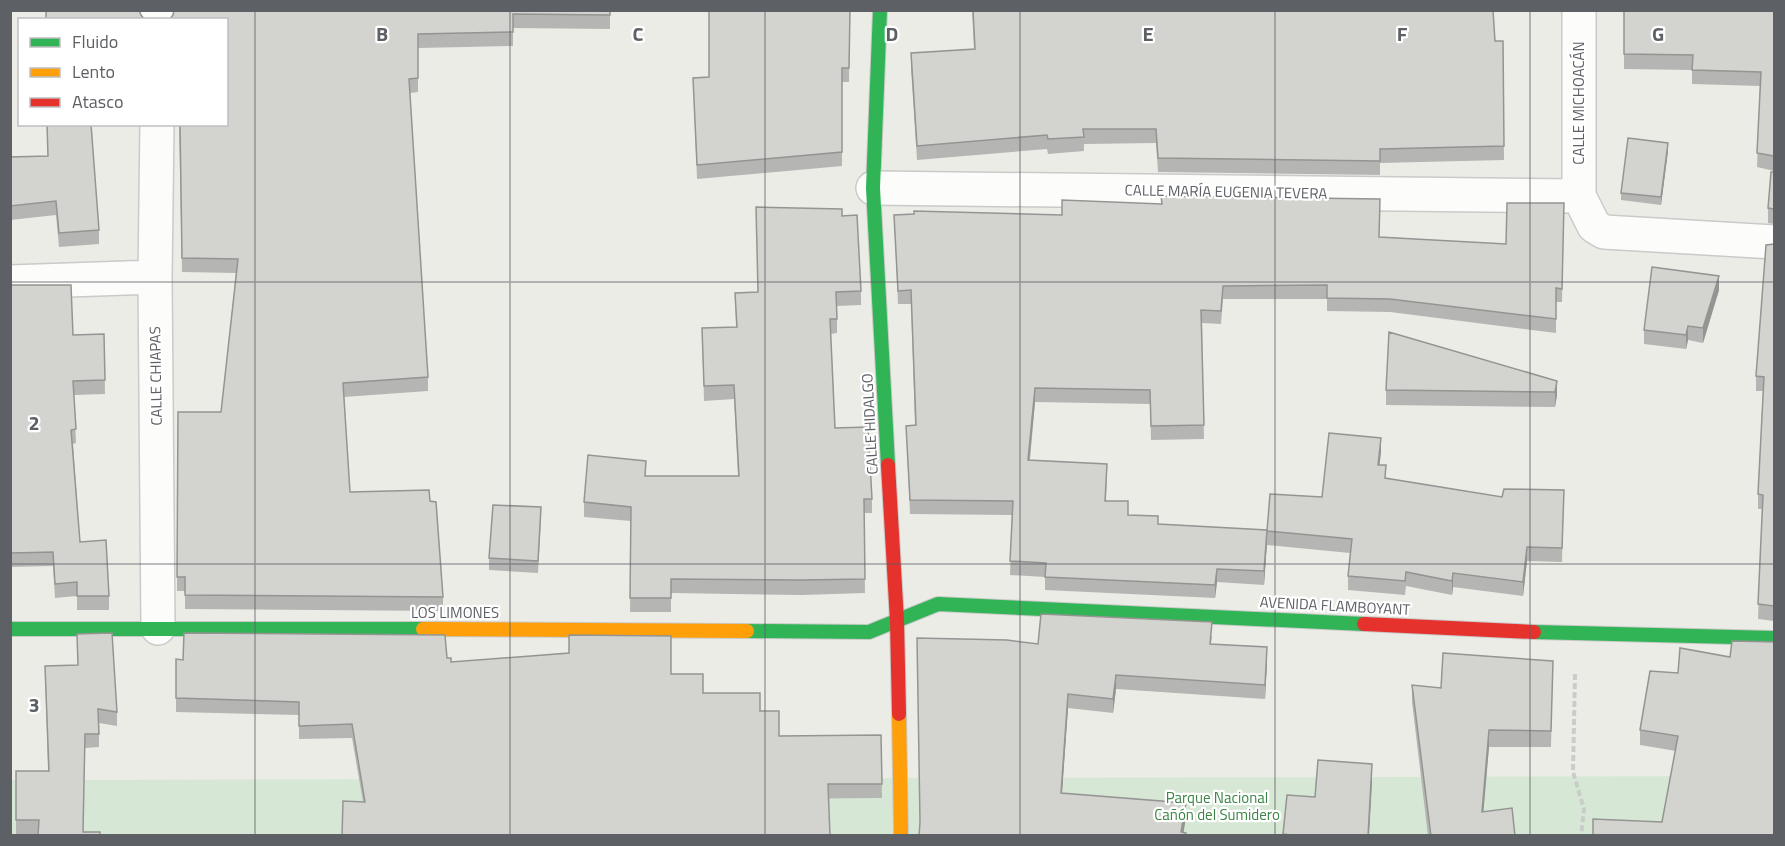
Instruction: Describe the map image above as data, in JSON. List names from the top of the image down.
{
  "streets": {
    "street": [
      "CALLE MICHOACÁN",
      "CALLE MARÍA EUGENIA TEVERA",
      "CALLE CHIAPAS",
      "CALLE HIDALGO",
      "AVENIDA FLAMBOYANT",
      "LOS LIMONES"
    ]
  },
  "crossings": [
    ["CALLE MICHOACÁN", "CALLE MARÍA EUGENIA TEVERA"],
    ["CALLE MARÍA EUGENIA TEVERA", "CALLE HIDALGO"],
    ["CALLE CHIAPAS", "LOS LIMONES"],
    ["CALLE HIDALGO", "AVENIDA FLAMBOYANT"],
    ["CALLE HIDALGO", "LOS LIMONES"],
    ["AVENIDA FLAMBOYANT", "LOS LIMONES"]
  ],
  "parks": ["Parque Nacional Cañón del Sumidero"],
  "legend": ["Fluido", "Lento", "Atasco"],
  "grid": {
    "columns": [
      "B",
      "C",
      "D",
      "E",
      "F",
      "G"
    ],
    "rows": ["2", "3"]
  }
}
